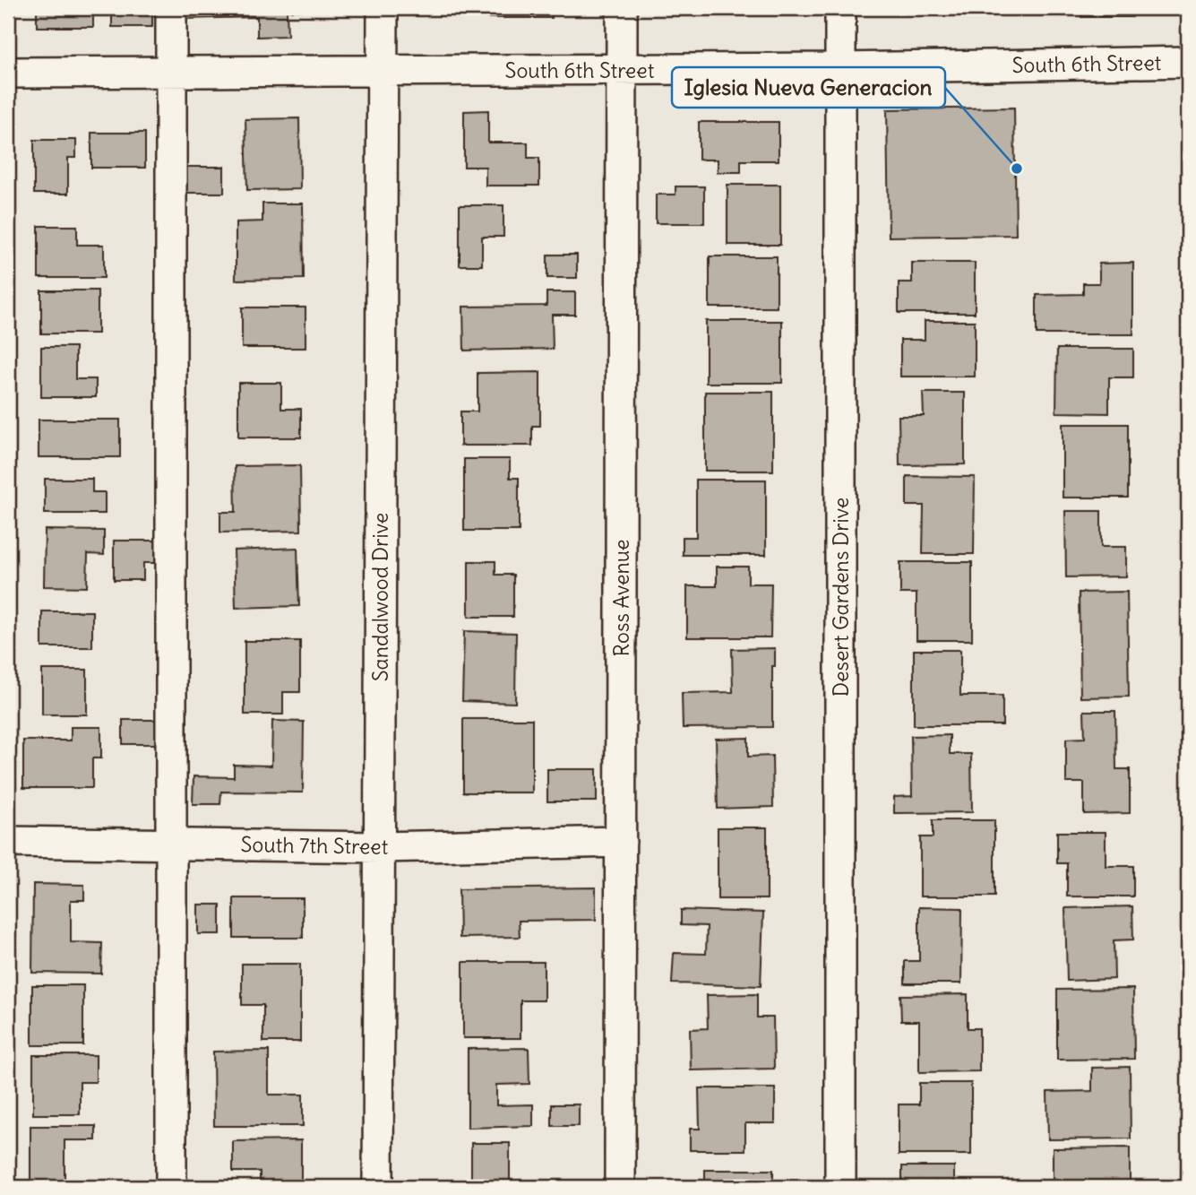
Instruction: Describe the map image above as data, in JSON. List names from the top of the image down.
{
  "streets": {
    "street": [
      "South 6th Street",
      "Sandalwood Drive",
      "Desert Gardens Drive",
      "Ross Avenue",
      "South 7th Street"
    ]
  },
  "crossings": [
    ["South 6th Street", "Sandalwood Drive"],
    ["South 6th Street", "Desert Gardens Drive"],
    ["South 6th Street", "Ross Avenue"],
    ["Sandalwood Drive", "South 7th Street"],
    ["Ross Avenue", "South 7th Street"]
  ],
  "places": ["Iglesia Nueva Generacion"]
}
